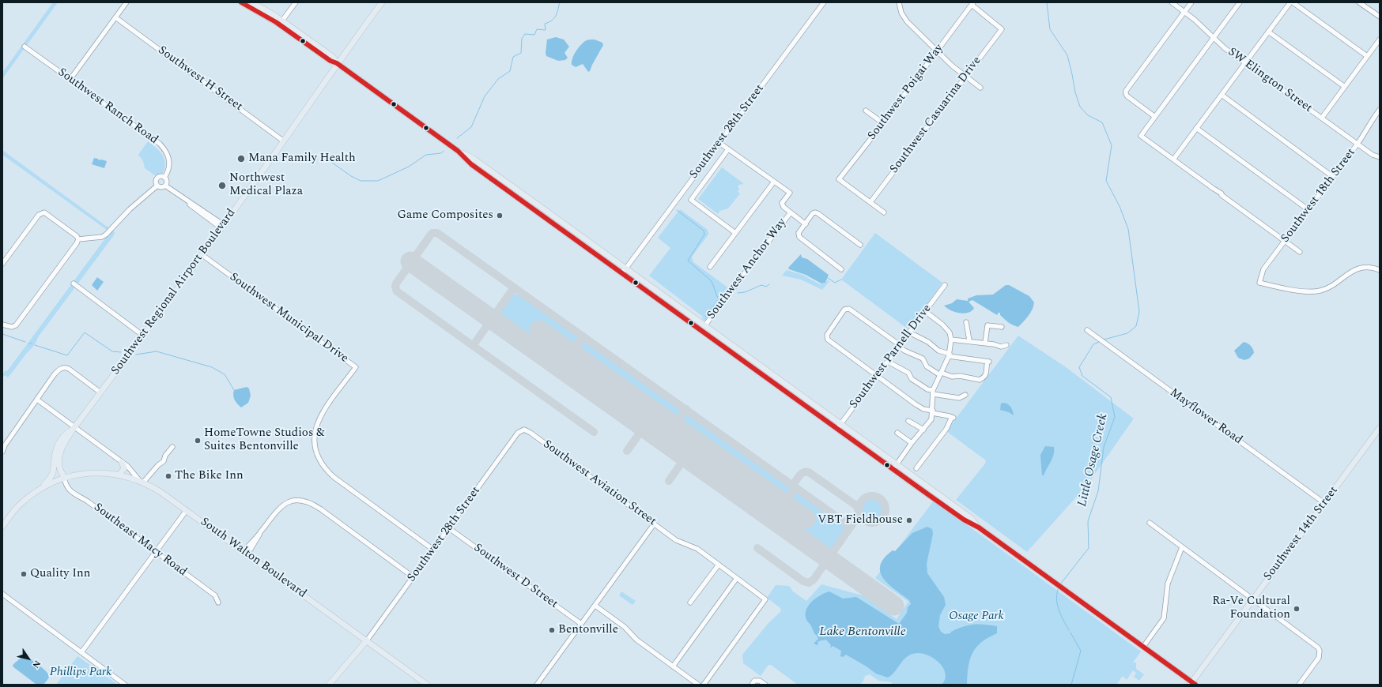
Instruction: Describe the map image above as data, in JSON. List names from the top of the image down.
{
  "streets": {
    "main road": ["Southwest Regional Airport Boulevard", "Southwest 14th Street", "South Walton Boulevard"],
    "street": [
      "Southwest H Street",
      "SW Elington Street",
      "Southwest Poigai Way",
      "Southwest Ranch Road",
      "Southwest Casuarina Drive",
      "Southwest 28th Street",
      "Southwest 18th Street",
      "Southwest Anchor Way",
      "Southwest Municipal Drive",
      "Southwest Parnell Drive",
      "Mayflower Road",
      "Southwest Aviation Street",
      "Southeast Macy Road",
      "Southwest D Street"
    ]
  },
  "crossings": [
    ["Southwest H Street", "Southwest Regional Airport Boulevard"],
    ["SW Elington Street", "Southwest 18th Street"],
    ["Southwest Poigai Way", "Southwest Casuarina Drive"],
    ["Southwest 28th Street", "Southwest Municipal Drive"],
    ["Southwest 28th Street", "Southwest Aviation Street"],
    ["Southwest 28th Street", "South Walton Boulevard"],
    ["Southwest 28th Street", "Southwest D Street"],
    ["Southwest Regional Airport Boulevard", "Southwest Municipal Drive"],
    ["Southwest Regional Airport Boulevard", "Southeast Macy Road"],
    ["Southwest Regional Airport Boulevard", "South Walton Boulevard"],
    ["Mayflower Road", "Southwest 14th Street"],
    ["Southeast Macy Road", "South Walton Boulevard"]
  ],
  "water": ["Little Osage Creek", "Lake Bentonville"],
  "parks": ["Osage Park", "Phillips Park"],
  "places": [
    "Mana Family Health",
    "Northwest Medical Plaza",
    "Game Composites",
    "HomeTowne Studios & Suites Bentonville",
    "The Bike Inn",
    "VBT Fieldhouse",
    "Quality Inn",
    "Ra-Ve Cultural Foundation",
    "Bentonville"
  ],
  "north": "bottom right"
}
